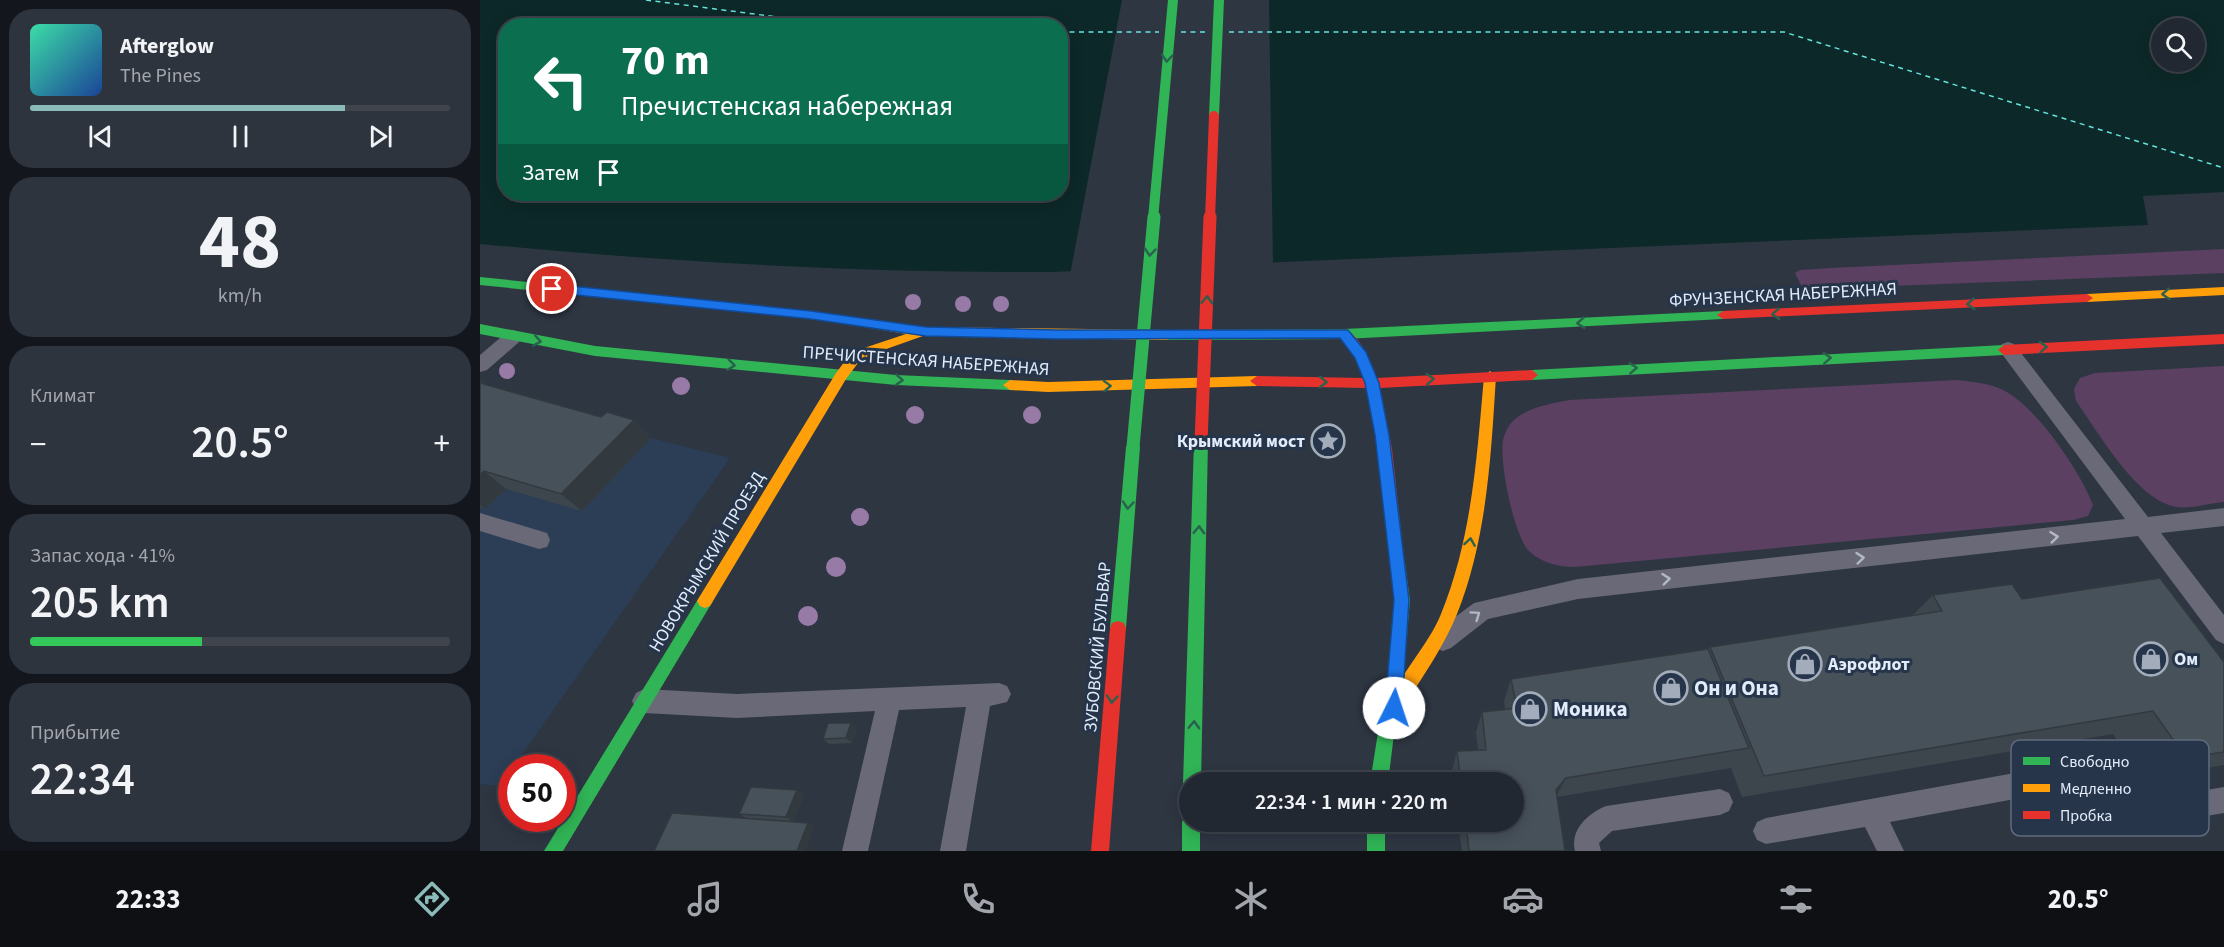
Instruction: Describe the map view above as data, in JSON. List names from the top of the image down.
{
  "streets": {
    "main road": [
      "ФРУНЗЕНСКАЯ НАБЕРЕЖНАЯ",
      "ПРЕЧИСТЕНСКАЯ НАБЕРЕЖНАЯ",
      "НОВОКРЫМСКИЙ ПРОЕЗД",
      "ЗУБОВСКИЙ БУЛЬВАР"
    ]
  },
  "crossings": [
    ["ФРУНЗЕНСКАЯ НАБЕРЕЖНАЯ", "ПРЕЧИСТЕНСКАЯ НАБЕРЕЖНАЯ"],
    ["ПРЕЧИСТЕНСКАЯ НАБЕРЕЖНАЯ", "НОВОКРЫМСКИЙ ПРОЕЗД"]
  ],
  "places": {
    "place": ["Крымский мост"],
    "shop": [
      "Ом",
      "Аэрофлот",
      "Он и Она",
      "Моника"
    ]
  },
  "legend": ["Свободно", "Медленно", "Пробка"],
  "page": {
    "turn": ["70 m", "Пречистенская набережная"],
    "song": ["Afterglow", "The Pines"],
    "then": "Затем",
    "tile": [
      ["48", "km/h"],
      "Климат",
      ["Запас хода · 41%", "205 km"],
      ["Прибытие", "22:34"]
    ],
    "heat": ["−", "20.5°", "+"],
    "limit": "50",
    "trip": "22:34 · 1 мин · 220 m",
    "tabs": ["22:33", "20.5°"]
  }
}
